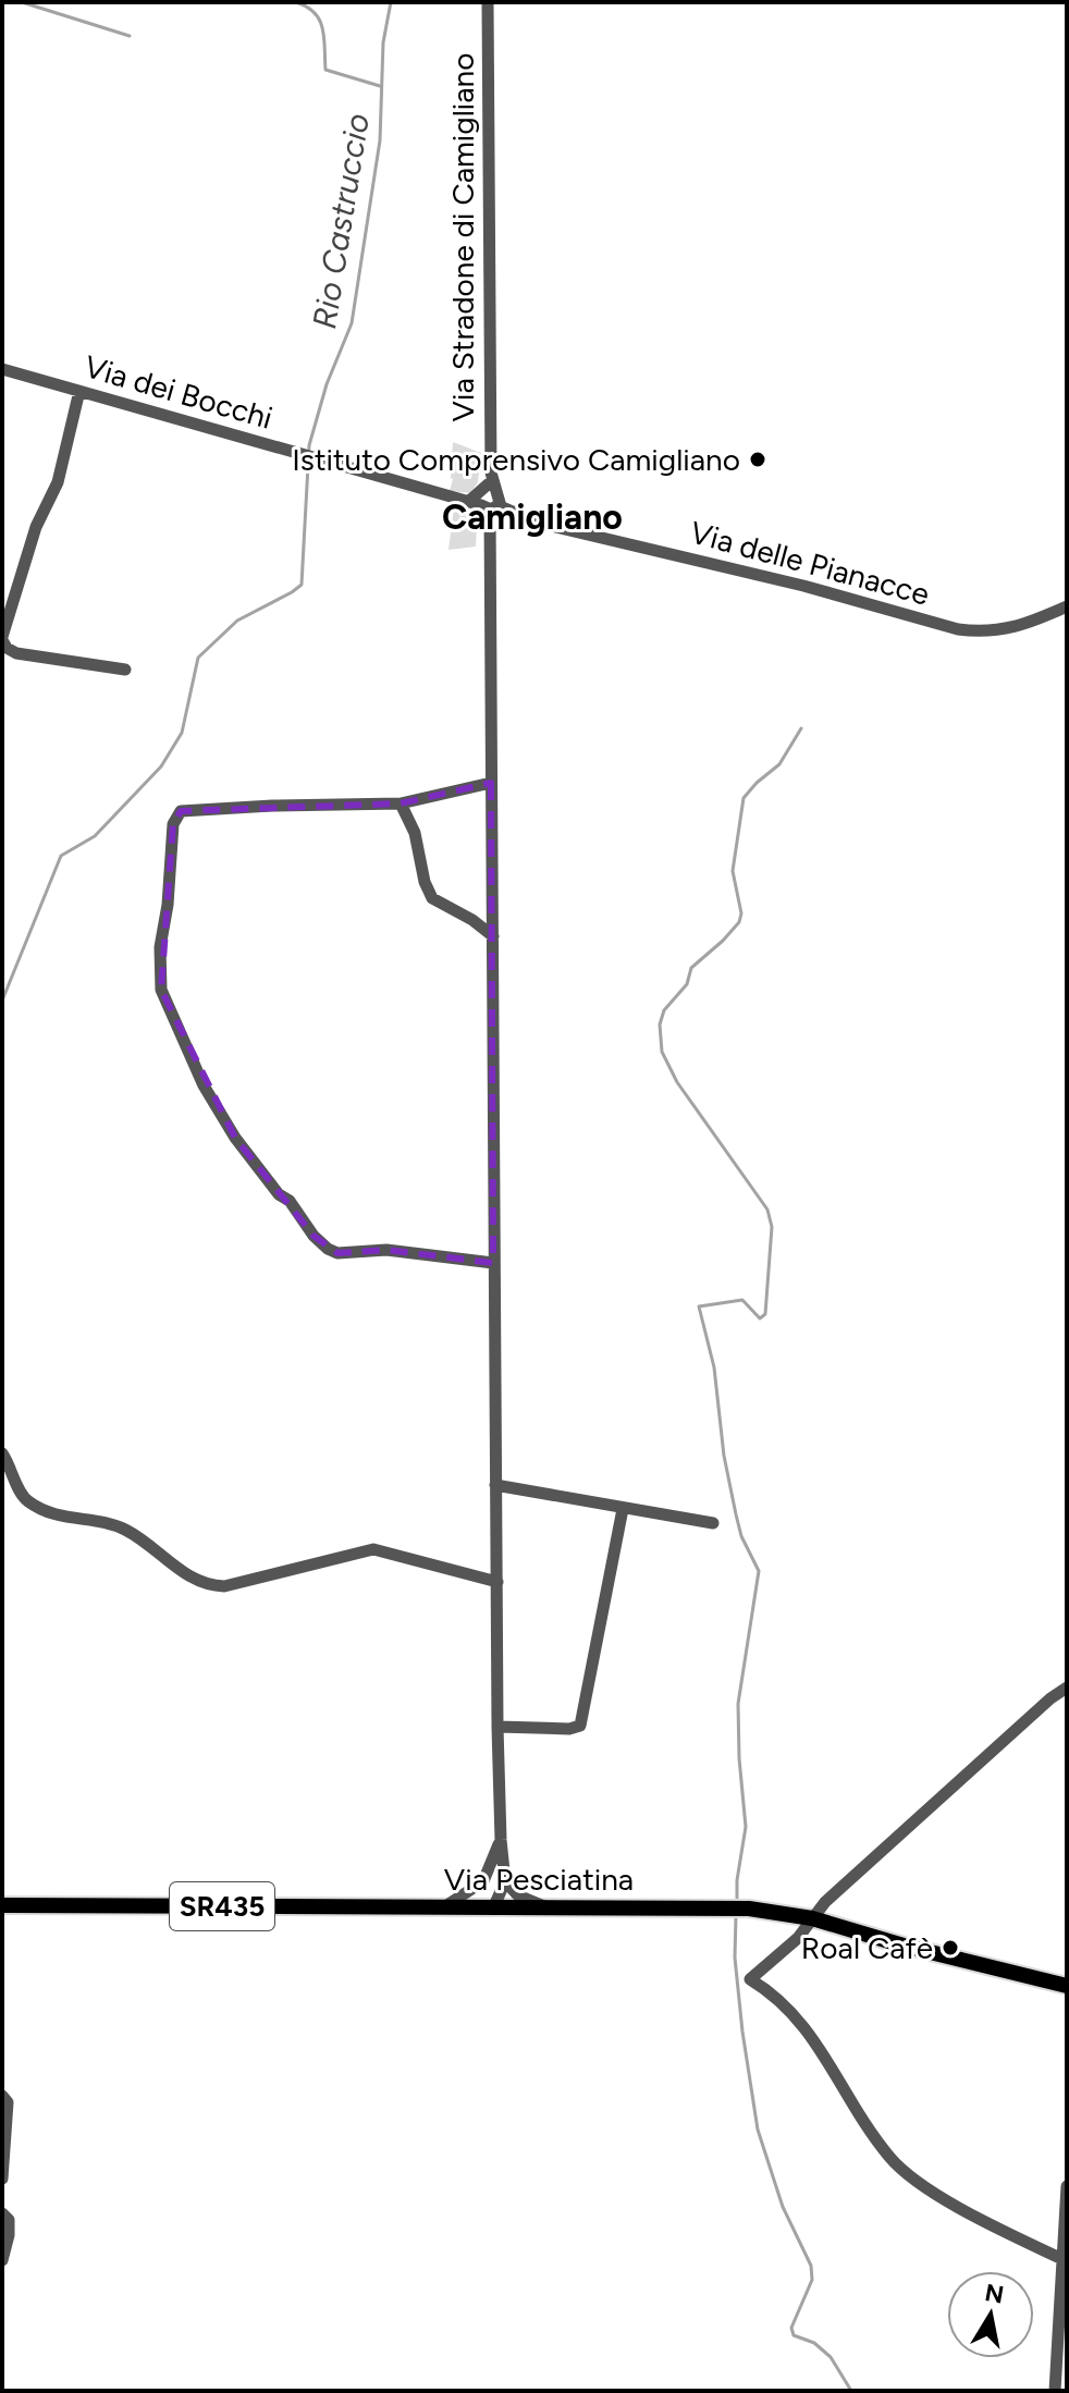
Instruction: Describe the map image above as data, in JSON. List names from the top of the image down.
{
  "streets": {
    "main road": ["Via Pesciatina", "SR435"],
    "street": ["Via Stradone di Camigliano", "Via dei Bocchi", "Via delle Pianacce"]
  },
  "crossings": [
    ["Via Stradone di Camigliano", "Via dei Bocchi"],
    ["Via Stradone di Camigliano", "Via delle Pianacce"],
    ["Via dei Bocchi", "Via delle Pianacce"]
  ],
  "districts": ["Camigliano"],
  "water": ["Rio Castruccio"],
  "places": ["Istituto Comprensivo Camigliano", "Roal Cafè"],
  "north": "top"
}
